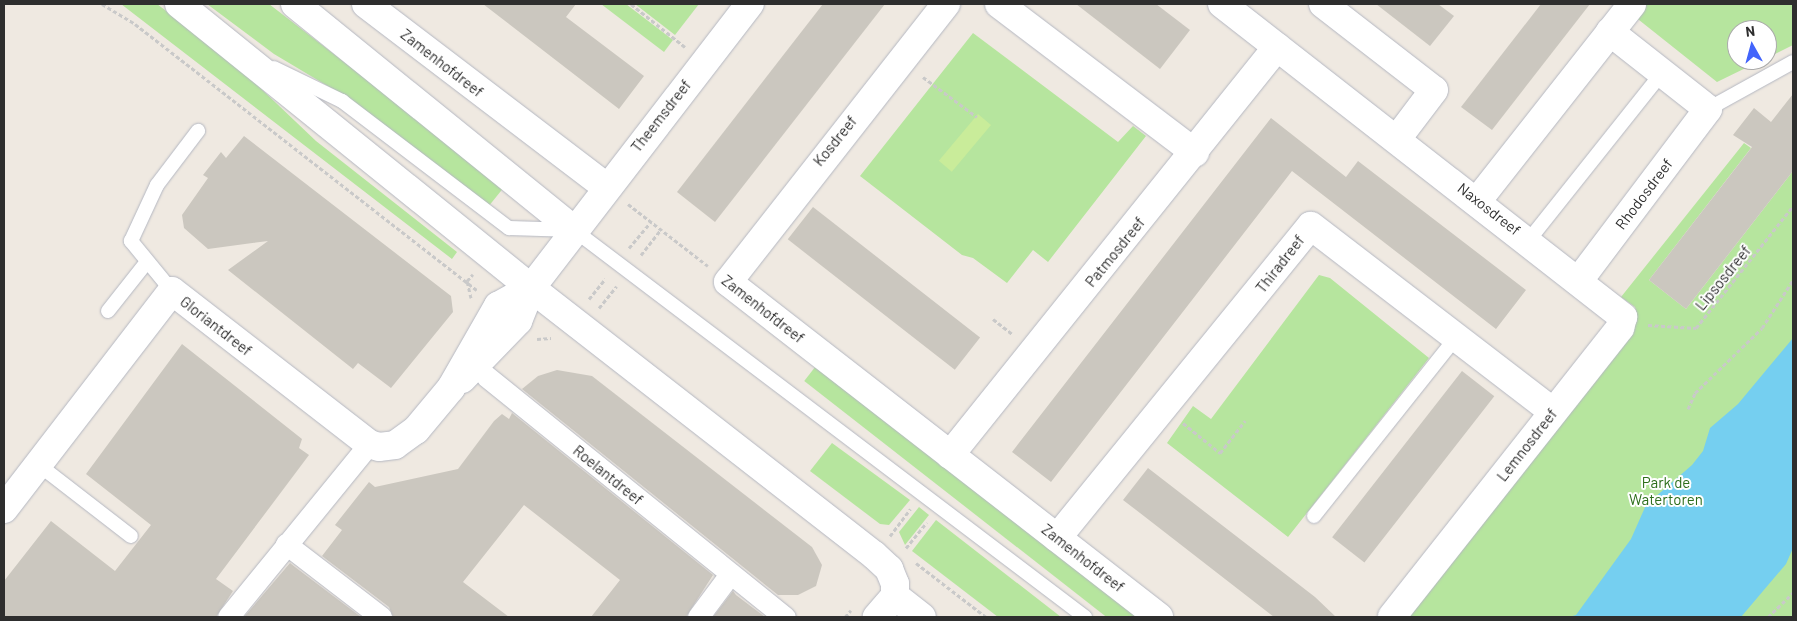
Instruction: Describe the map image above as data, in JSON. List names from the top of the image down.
{
  "streets": {
    "street": [
      "Zamenhofdreef",
      "Theemsdreef",
      "Kosdreef",
      "Rhodosdreef",
      "Naxosdreef",
      "Patmosdreef",
      "Thiradreef",
      "Gloriantdreef",
      "Lemnosdreef",
      "Roelantdreef"
    ],
    "path": ["Lipsosdreef"]
  },
  "crossings": [
    ["Zamenhofdreef", "Theemsdreef"],
    ["Zamenhofdreef", "Kosdreef"],
    ["Zamenhofdreef", "Patmosdreef"],
    ["Zamenhofdreef", "Thiradreef"],
    ["Rhodosdreef", "Naxosdreef"],
    ["Naxosdreef", "Patmosdreef"],
    ["Thiradreef", "Lemnosdreef"],
    ["Lipsosdreef", "Lemnosdreef"]
  ],
  "parks": ["Park de Watertoren"],
  "north": "top"
}
